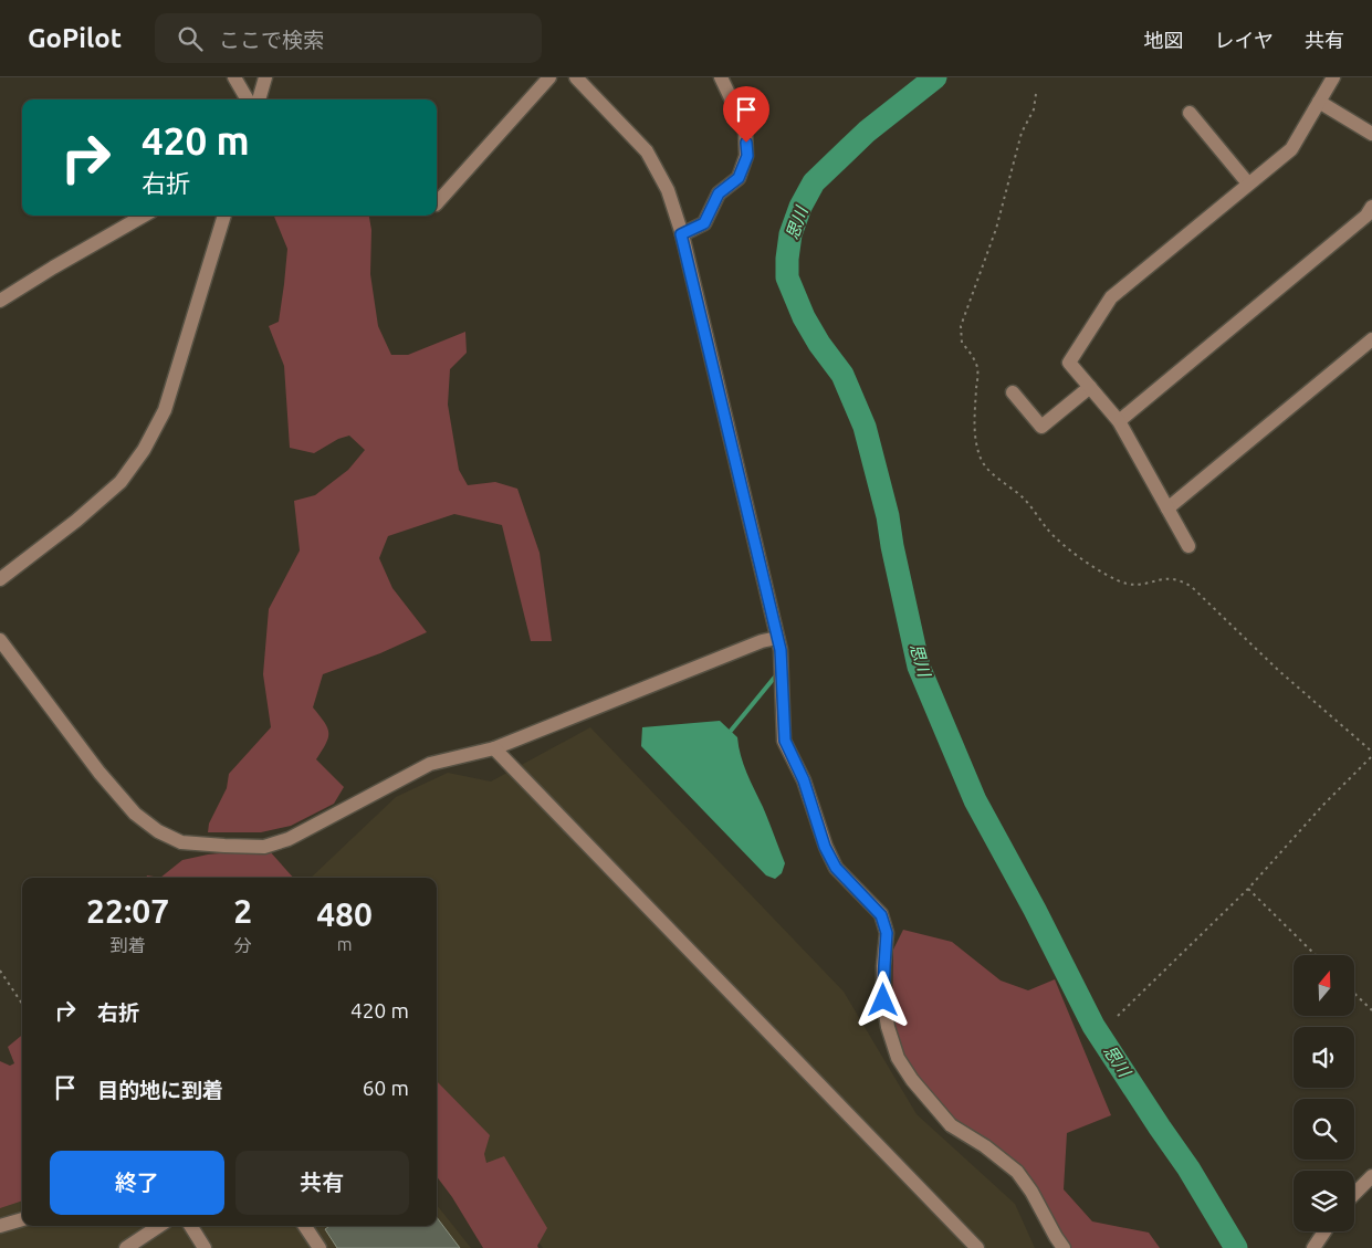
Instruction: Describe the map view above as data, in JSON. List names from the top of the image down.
{
  "water": ["思川"],
  "north": "top",
  "page": {
    "header": "GoPilot",
    "search": "ここで検索",
    "nav": ["地図", "レイヤ", "共有"],
    "turn": ["420 m", "右折"],
    "eta": [
      "22:07",
      "到着",
      "2",
      "分",
      "480",
      "m"
    ],
    "list": [
      {
        "name": "右折",
        "value": "420 m"
      },
      {
        "name": "目的地に到着",
        "value": "60 m"
      }
    ],
    "buttons": ["終了", "共有"]
  }
}
